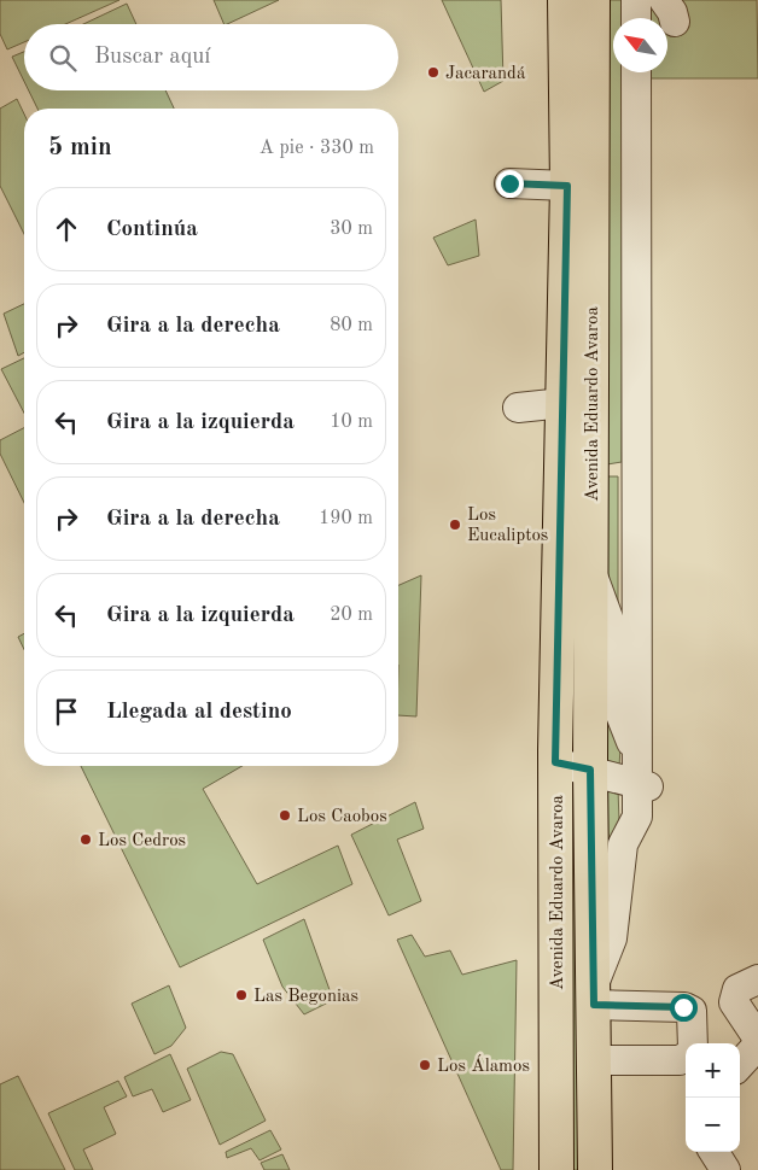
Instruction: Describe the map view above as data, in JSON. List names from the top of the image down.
{
  "streets": {
    "main road": ["Avenida Eduardo Avaroa"]
  },
  "places": [
    "Jacarandá",
    "Los Eucaliptos",
    "Los Caobos",
    "Los Cedros",
    "Las Begonias",
    "Los Álamos"
  ],
  "north": "top left",
  "page": {
    "search": "Buscar aquí",
    "heading": ["5 min", "A pie · 330 m"],
    "list": [
      ["Continúa", "30 m"],
      ["Gira a la derecha", "80 m"],
      ["Gira a la izquierda", "10 m"],
      ["Gira a la derecha", "190 m"],
      ["Gira a la izquierda", "20 m"],
      "Llegada al destino"
    ],
    "map_buttons": ["+", "−"]
  }
}
